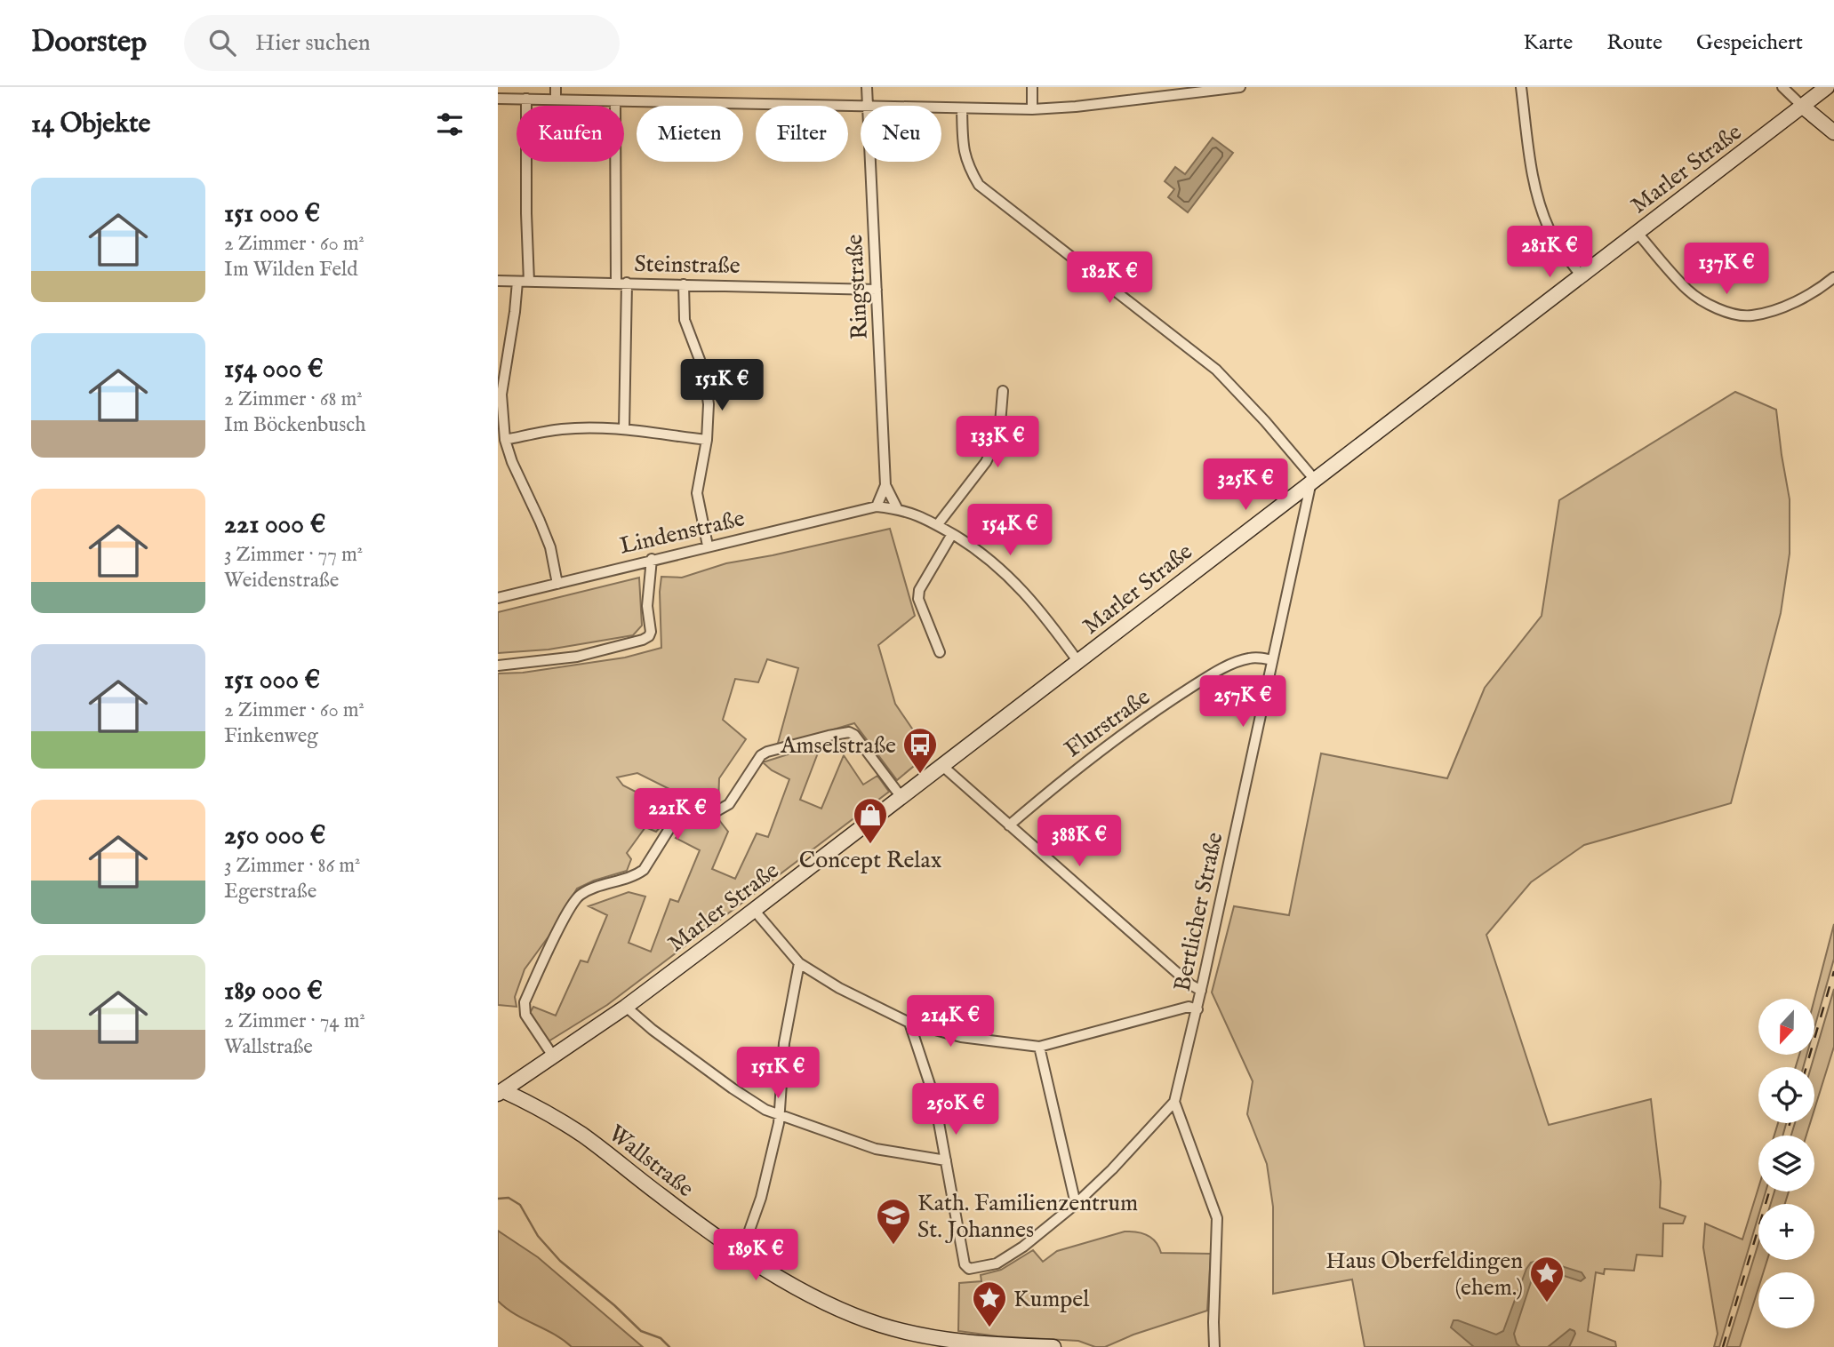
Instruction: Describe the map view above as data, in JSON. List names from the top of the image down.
{
  "streets": {
    "main road": ["Marler Straße", "Wallstraße"],
    "street": [
      "Steinstraße",
      "Ringstraße",
      "Lindenstraße",
      "Flurstraße",
      "Bertlicher Straße"
    ]
  },
  "crossings": [
    ["Marler Straße", "Lindenstraße"],
    ["Marler Straße", "Bertlicher Straße"],
    ["Marler Straße", "Wallstraße"],
    ["Steinstraße", "Ringstraße"],
    ["Ringstraße", "Lindenstraße"],
    ["Flurstraße", "Bertlicher Straße"]
  ],
  "places": {
    "bus stop": ["Amselstraße"],
    "shop": ["Concept Relax"],
    "school or university": ["Kath. Familienzentrum St. Johannes"],
    "place": ["Haus Oberfeldingen (ehem.)", "Kumpel"]
  },
  "north": "bottom",
  "page": {
    "header": "Doorstep",
    "search": "Hier suchen",
    "nav": ["Karte", "Route", "Gespeichert"],
    "heading": "14 Objekte",
    "chip": [
      "Kaufen",
      "Mieten",
      "Filter",
      "Neu"
    ],
    "list": [
      {
        "name": "151 000 €",
        "note": "2 Zimmer · 60 m² · Im Wilden Feld"
      },
      {
        "name": "154 000 €",
        "note": "2 Zimmer · 68 m² · Im Böckenbusch"
      },
      {
        "name": "221 000 €",
        "note": "3 Zimmer · 77 m² · Weidenstraße"
      },
      {
        "name": "151 000 €",
        "note": "2 Zimmer · 60 m² · Finkenweg"
      },
      {
        "name": "250 000 €",
        "note": "3 Zimmer · 86 m² · Egerstraße"
      },
      {
        "name": "189 000 €",
        "note": "2 Zimmer · 74 m² · Wallstraße"
      }
    ],
    "price": [
      "281K €",
      "137K €",
      "182K €",
      "151K €",
      "133K €",
      "325K €",
      "154K €",
      "257K €",
      "221K €",
      "388K €",
      "214K €",
      "151K €",
      "250K €",
      "189K €"
    ],
    "map_buttons": ["+", "−"]
  }
}
